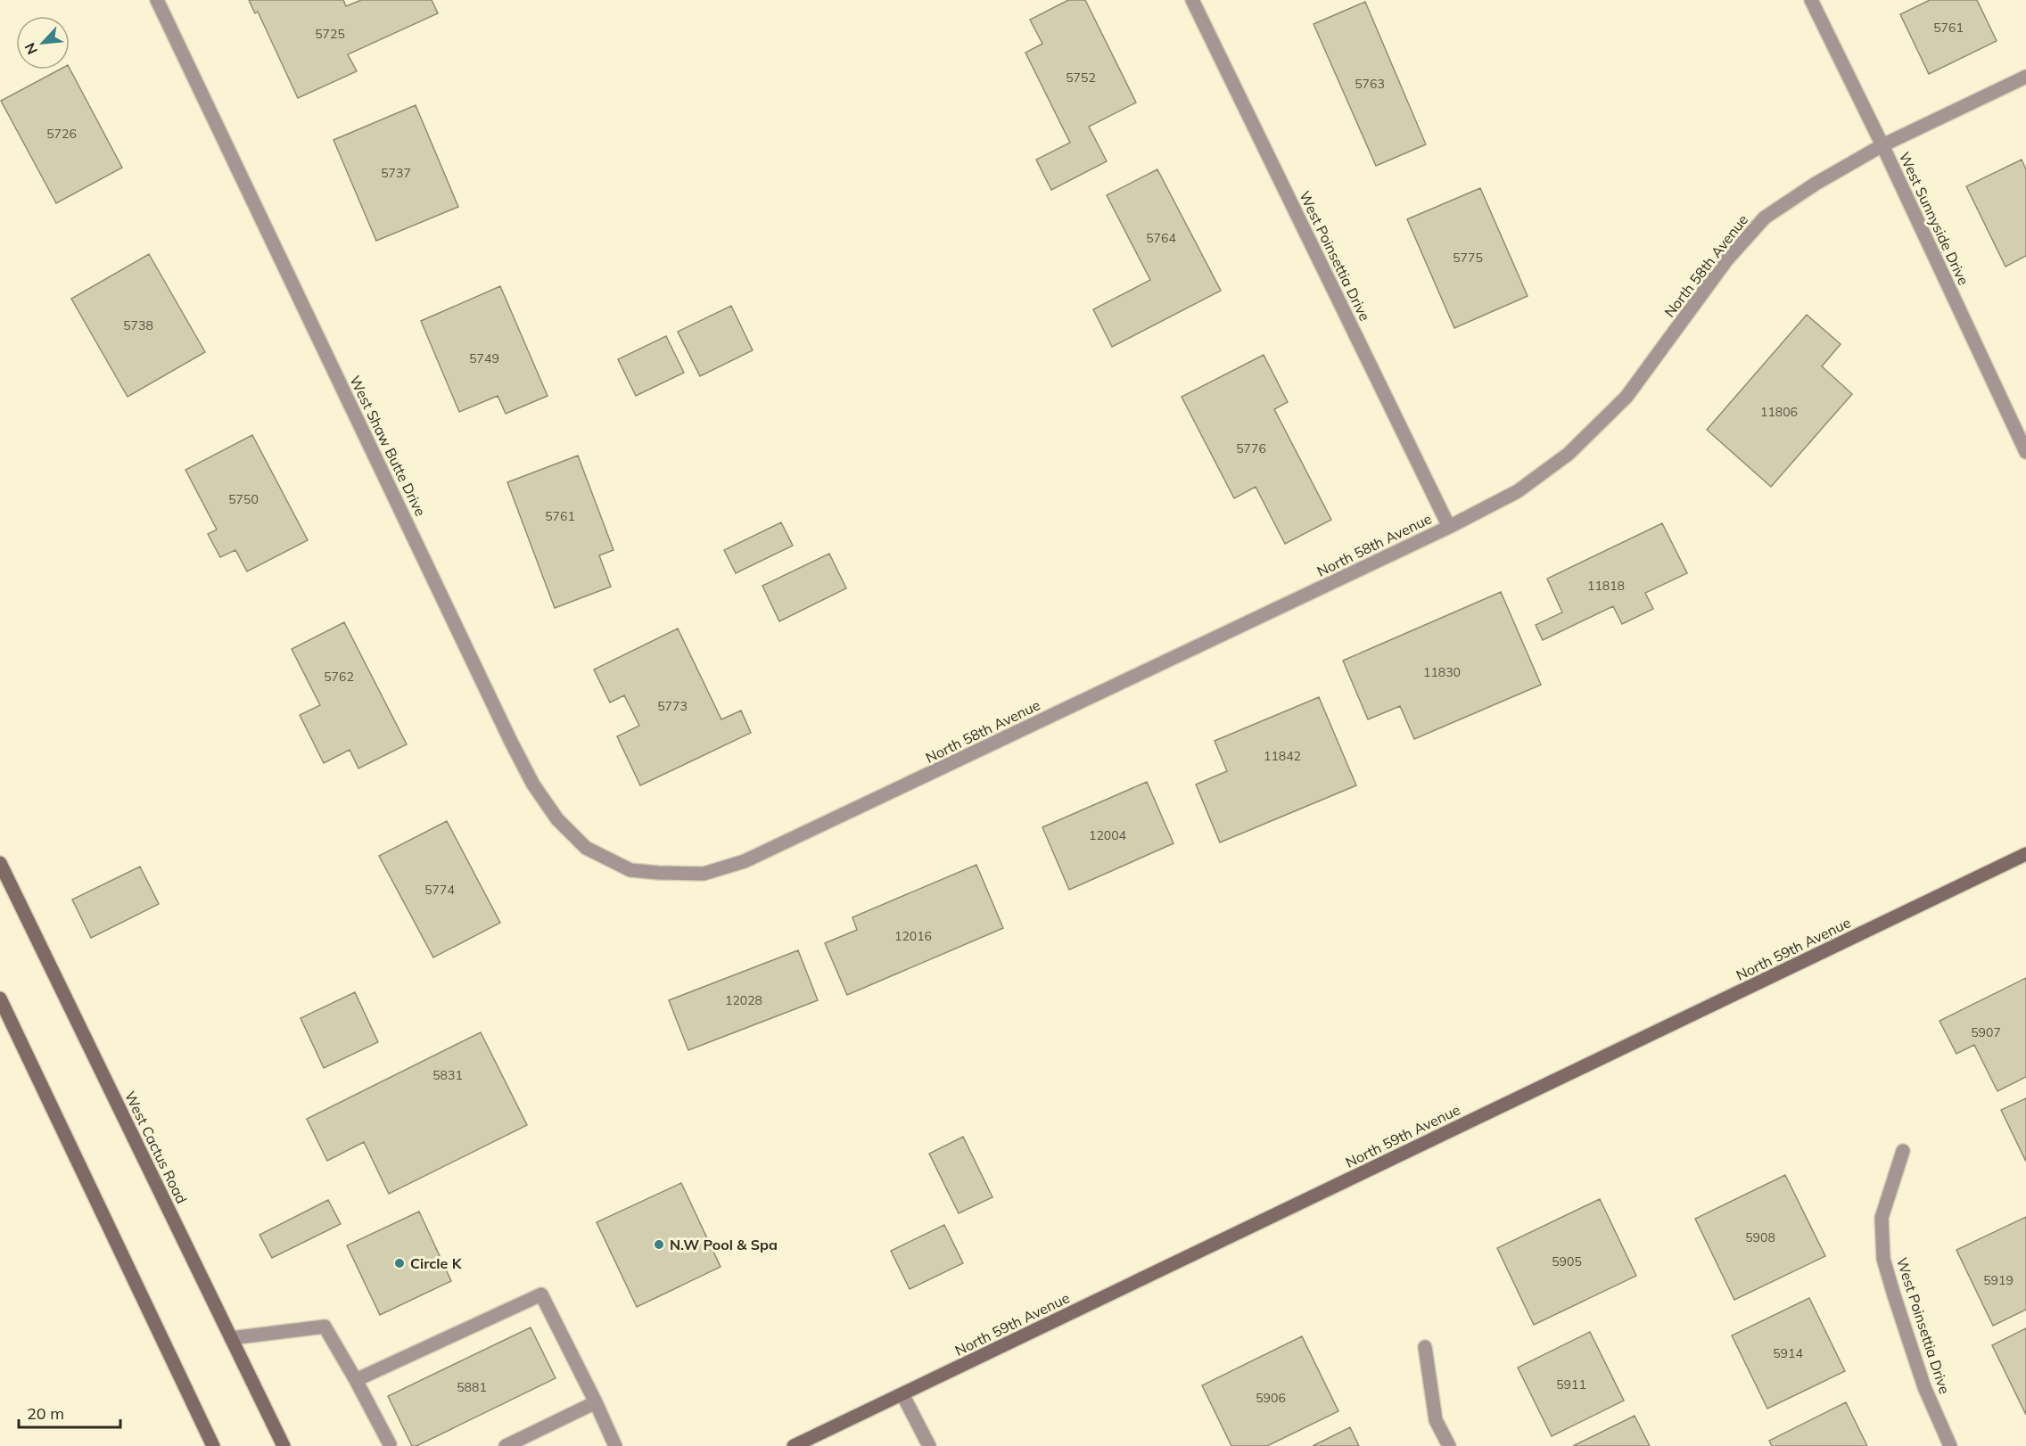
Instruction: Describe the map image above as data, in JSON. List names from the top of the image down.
{
  "streets": {
    "main road": ["North 59th Avenue", "West Cactus Road"],
    "street": [
      "West Sunnyside Drive",
      "West Poinsettia Drive",
      "North 58th Avenue",
      "West Shaw Butte Drive"
    ]
  },
  "crossings": [
    ["West Sunnyside Drive", "North 58th Avenue"],
    ["West Poinsettia Drive", "North 58th Avenue"],
    ["North 58th Avenue", "West Shaw Butte Drive"]
  ],
  "places": ["N.W Pool & Spa", "Circle K"],
  "house_numbers": [
    "5761",
    "5725",
    "5752",
    "5763",
    "5726",
    "5737",
    "5764",
    "5775",
    "5738",
    "5749",
    "11806",
    "5776",
    "5750",
    "5761",
    "11818",
    "11830",
    "5762",
    "5773",
    "11842",
    "12004",
    "5774",
    "12016",
    "12028",
    "5907",
    "5831",
    "5908",
    "5905",
    "5919",
    "5914",
    "5911",
    "5881",
    "5906"
  ],
  "scale_bar": "20 m",
  "north": "bottom left"
}
